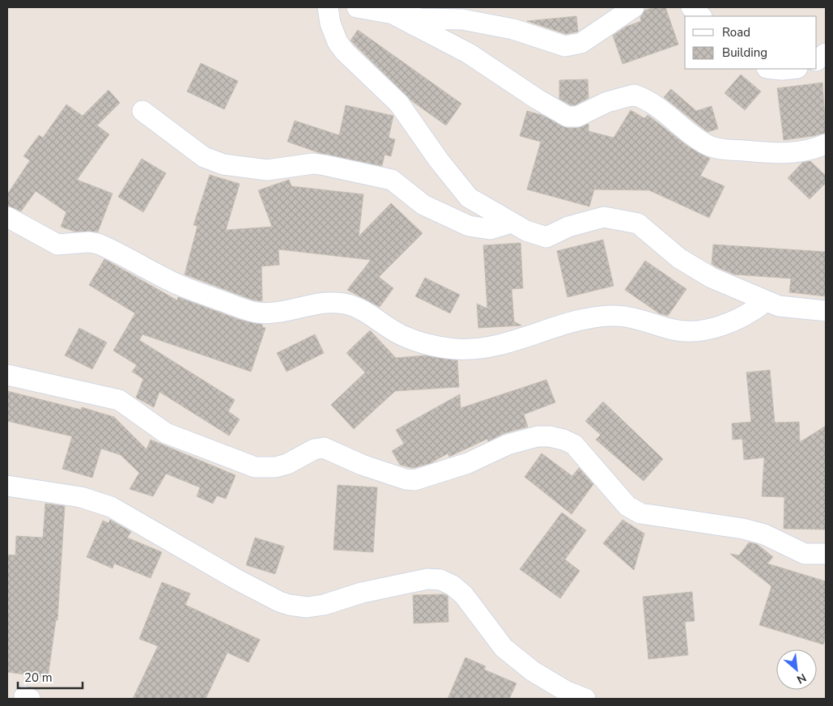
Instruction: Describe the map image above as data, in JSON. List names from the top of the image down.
{
  "legend": ["Road", "Building"],
  "scale_bar": "20 m",
  "north": "bottom right"
}
